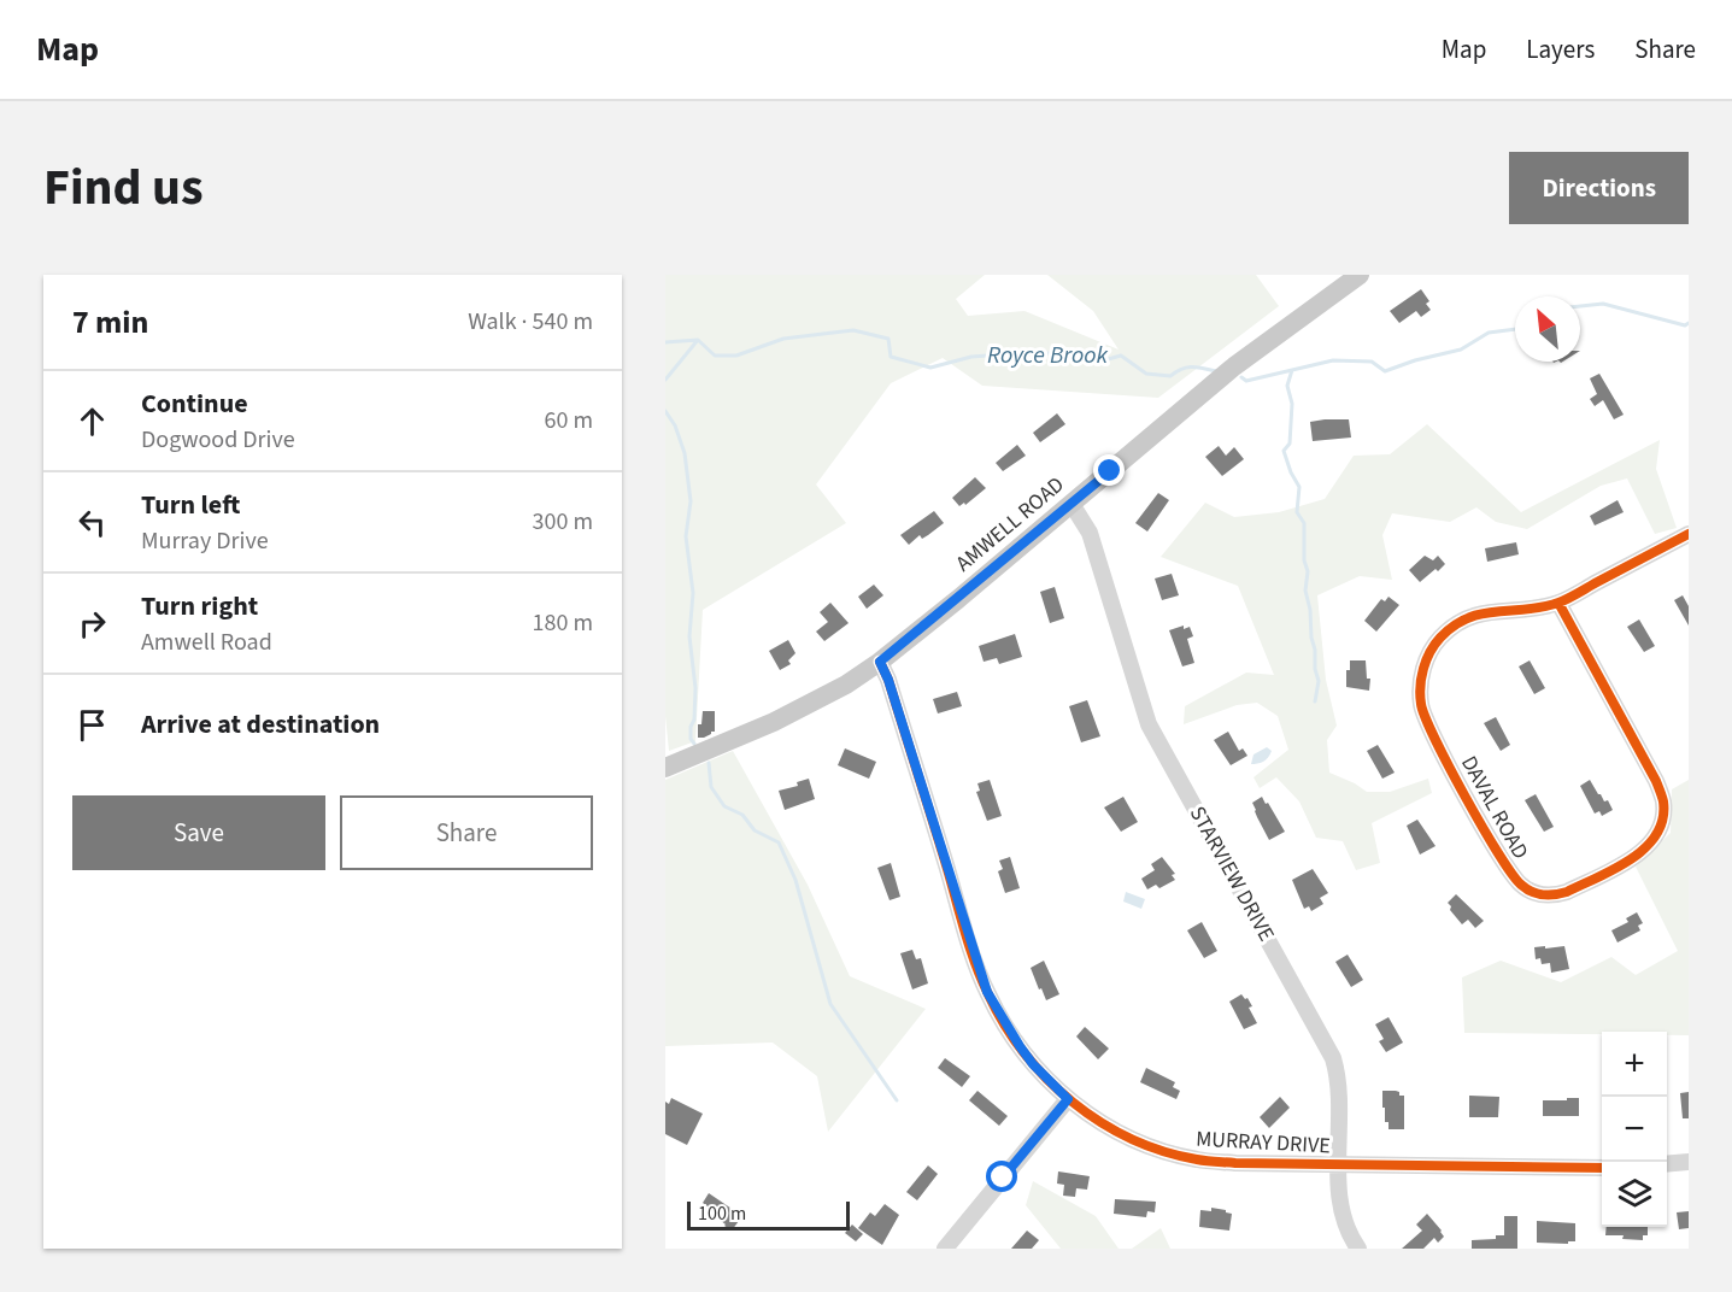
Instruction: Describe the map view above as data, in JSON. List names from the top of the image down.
{
  "streets": {
    "main road": ["AMWELL ROAD"],
    "street": ["DAVAL ROAD", "STARVIEW DRIVE", "MURRAY DRIVE"]
  },
  "crossings": [
    ["AMWELL ROAD", "STARVIEW DRIVE"],
    ["AMWELL ROAD", "MURRAY DRIVE"],
    ["STARVIEW DRIVE", "MURRAY DRIVE"]
  ],
  "water": ["Royce Brook"],
  "scale_bar": "100 m",
  "north": "top left",
  "page": {
    "header": "Map",
    "nav": ["Map", "Layers", "Share"],
    "title": "Find us",
    "buttons": [
      "Directions",
      ["Save", "Share"]
    ],
    "heading": ["7 min", "Walk · 540 m"],
    "list": [
      ["Continue", "Dogwood Drive", "60 m"],
      ["Turn left", "Murray Drive", "300 m"],
      ["Turn right", "Amwell Road", "180 m"],
      "Arrive at destination"
    ],
    "map_buttons": ["+", "−"],
    "scale": "100 m"
  }
}
